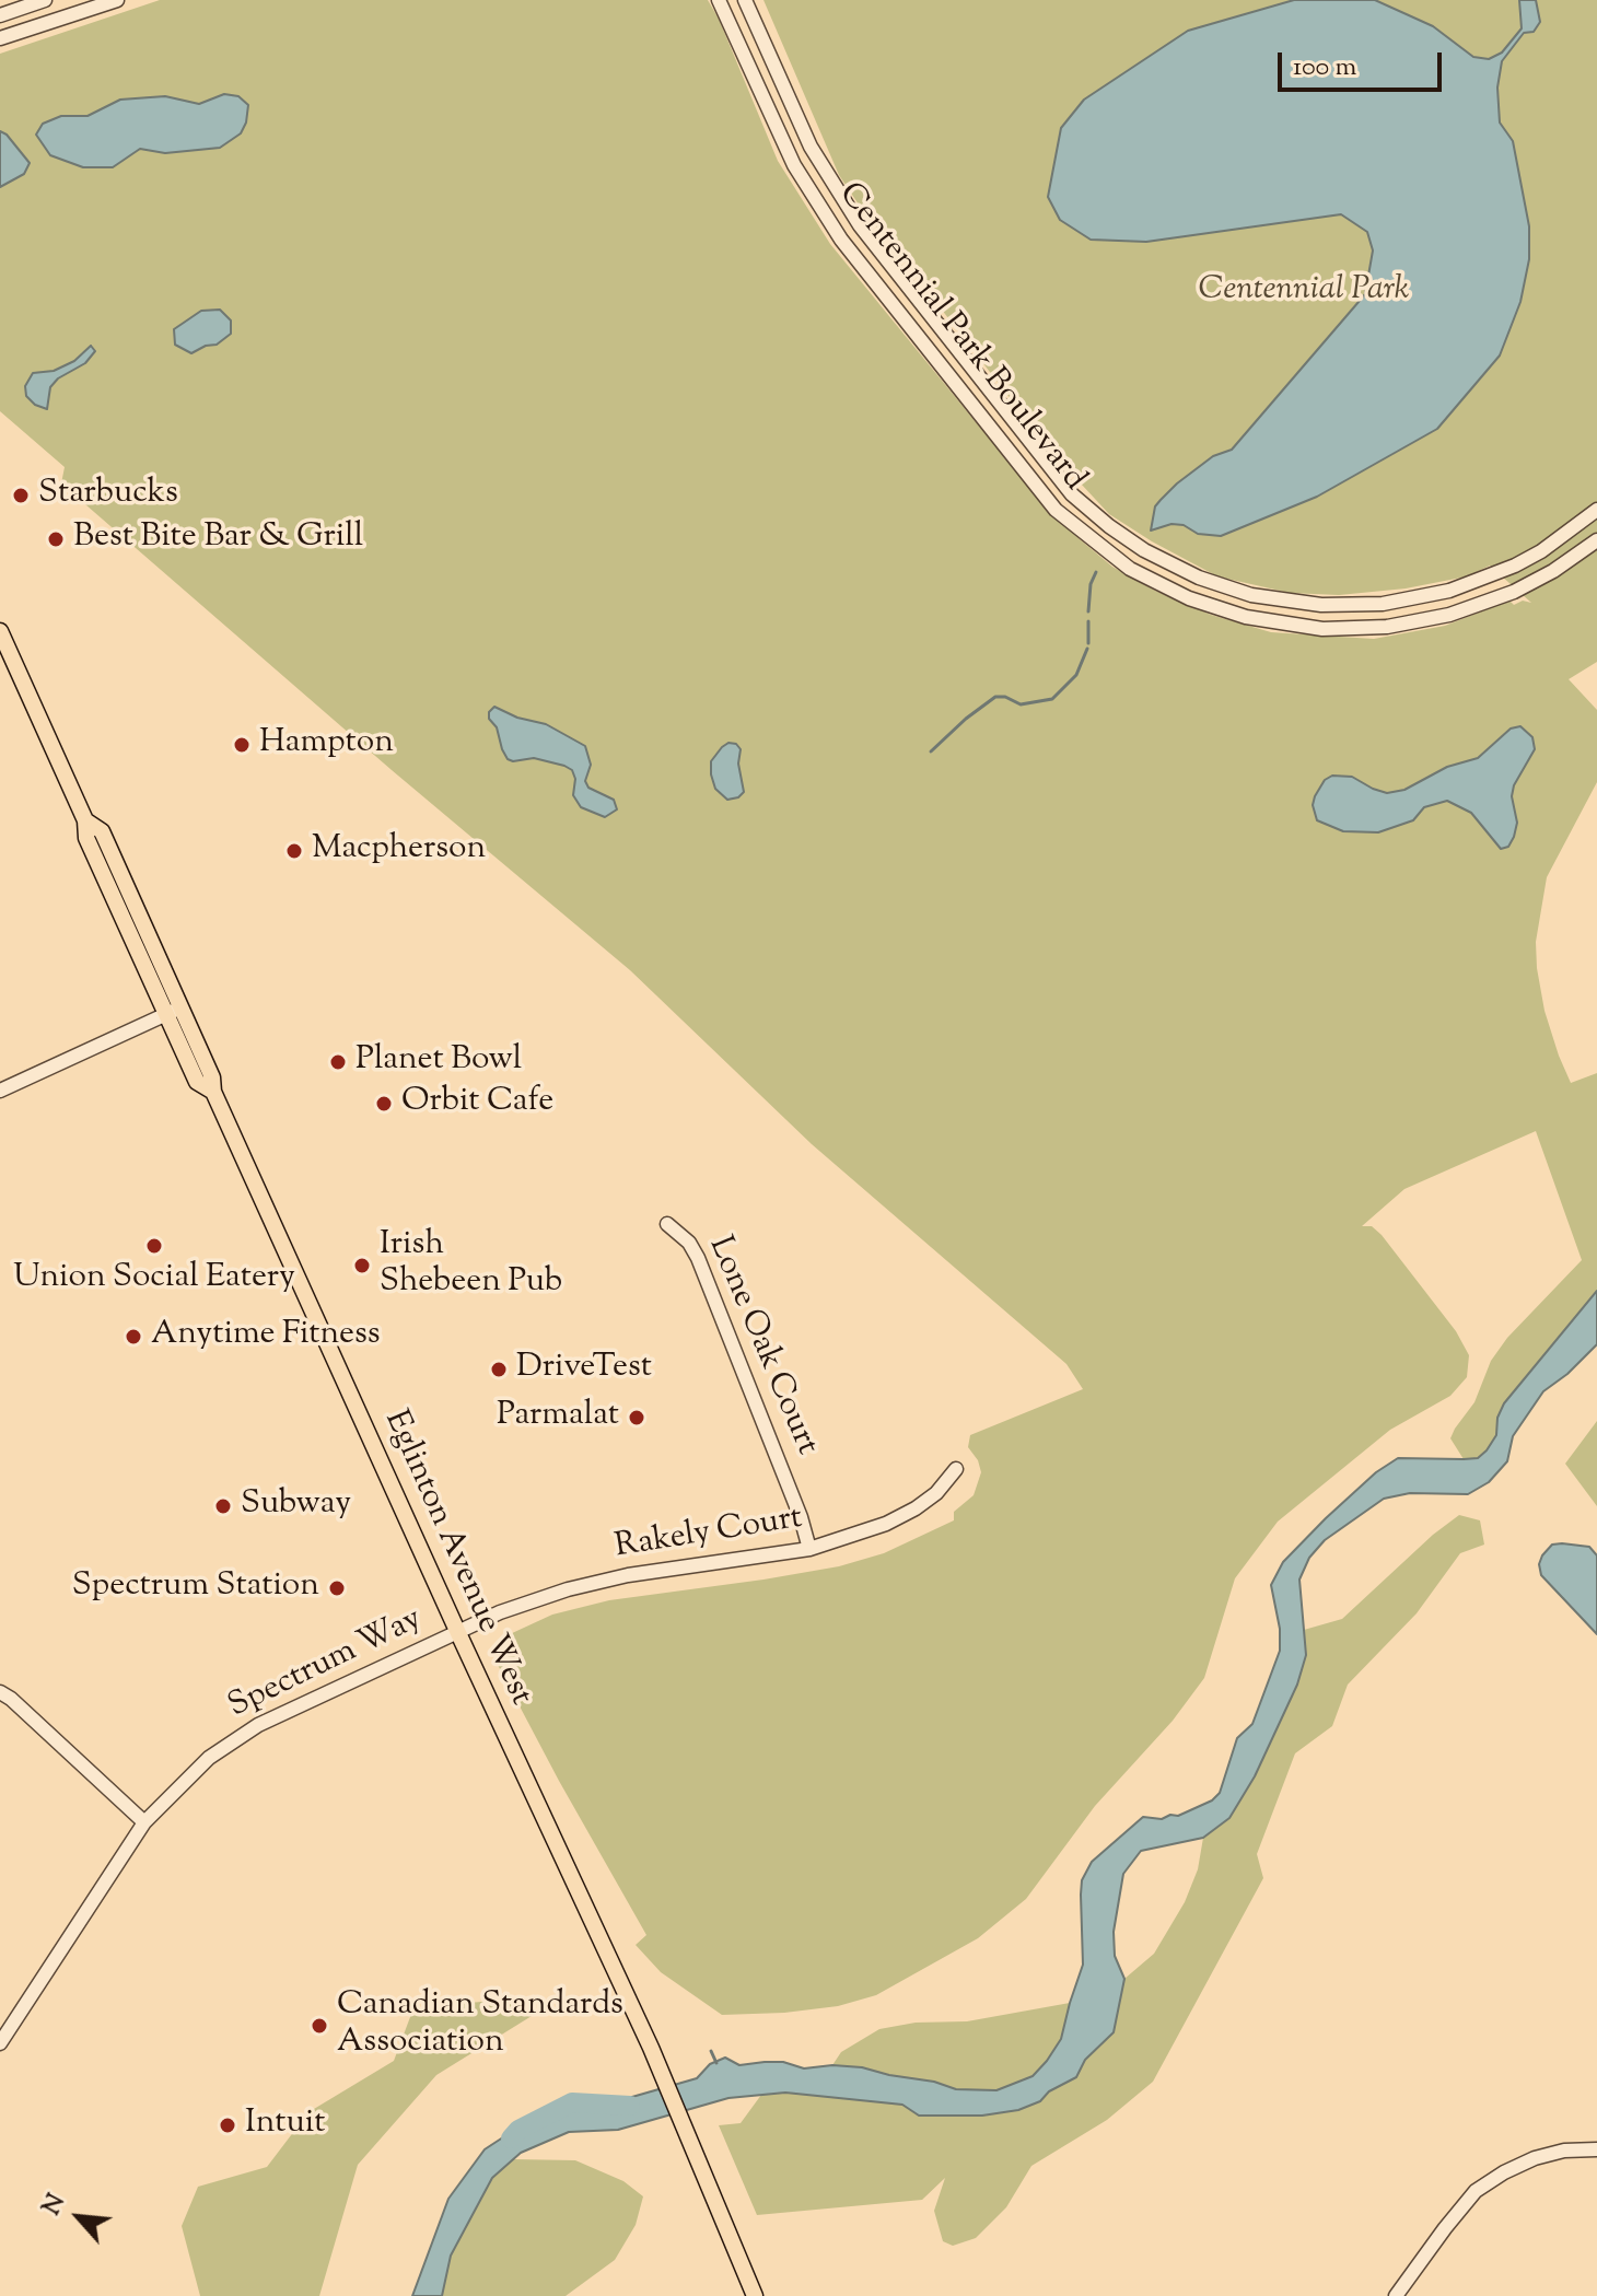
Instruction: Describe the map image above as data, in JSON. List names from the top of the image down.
{
  "streets": {
    "main road": ["Eglinton Avenue West"],
    "street": [
      "Centennial Park Boulevard",
      "Lone Oak Court",
      "Rakely Court",
      "Spectrum Way"
    ]
  },
  "crossings": [
    ["Lone Oak Court", "Rakely Court"],
    ["Rakely Court", "Eglinton Avenue West"],
    ["Rakely Court", "Spectrum Way"],
    ["Eglinton Avenue West", "Spectrum Way"]
  ],
  "parks": ["Centennial Park"],
  "places": [
    "Starbucks",
    "Best Bite Bar & Grill",
    "Hampton",
    "Macpherson",
    "Planet Bowl",
    "Orbit Cafe",
    "Union Social Eatery",
    "Irish Shebeen Pub",
    "Anytime Fitness",
    "DriveTest",
    "Parmalat",
    "Subway",
    "Spectrum Station",
    "Canadian Standards Association",
    "Intuit"
  ],
  "scale_bar": "100 m",
  "north": "top left"
}
